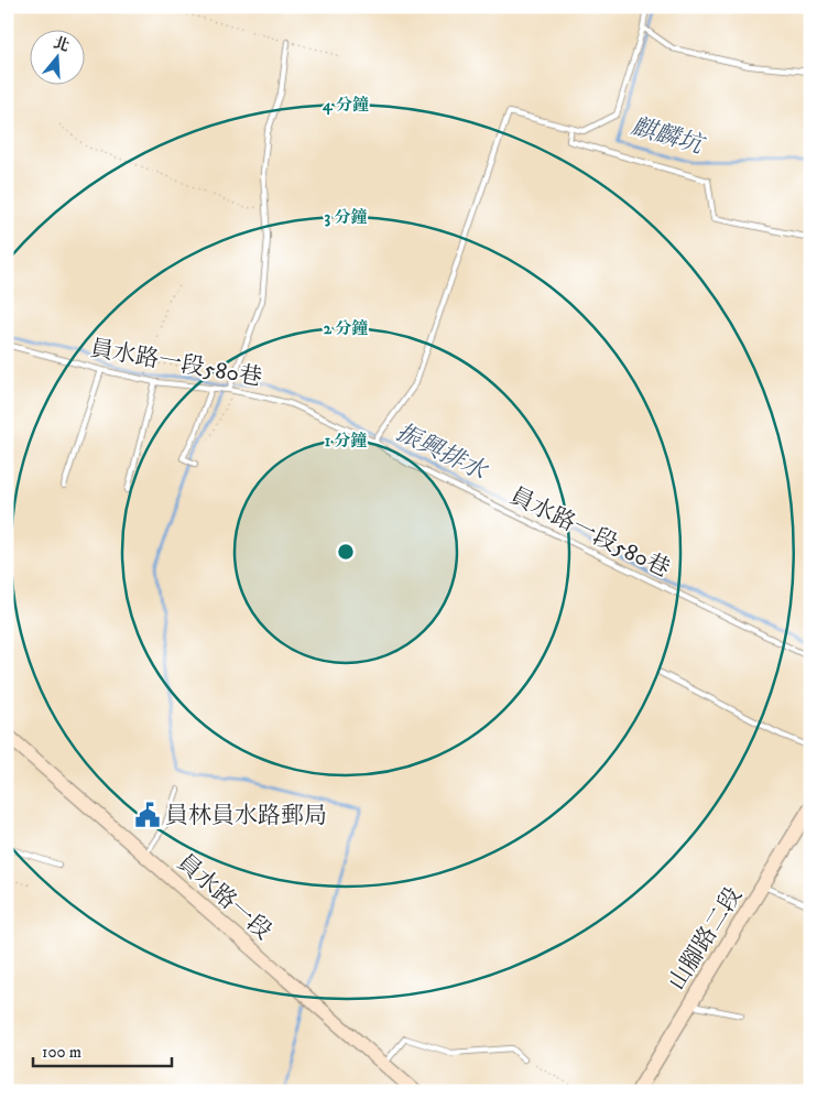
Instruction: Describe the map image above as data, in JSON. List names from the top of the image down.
{
  "streets": {
    "street": ["員水路一段", "山腳路二段"],
    "lane": ["員水路一段580巷"]
  },
  "water": ["麒麟坑", "振興排水"],
  "places": {
    "public building": ["員林員水路郵局"]
  },
  "scale_bar": "100 m",
  "north": "top",
  "rings": [
    "4 分鐘",
    "3 分鐘",
    "2 分鐘",
    "1 分鐘"
  ]
}
